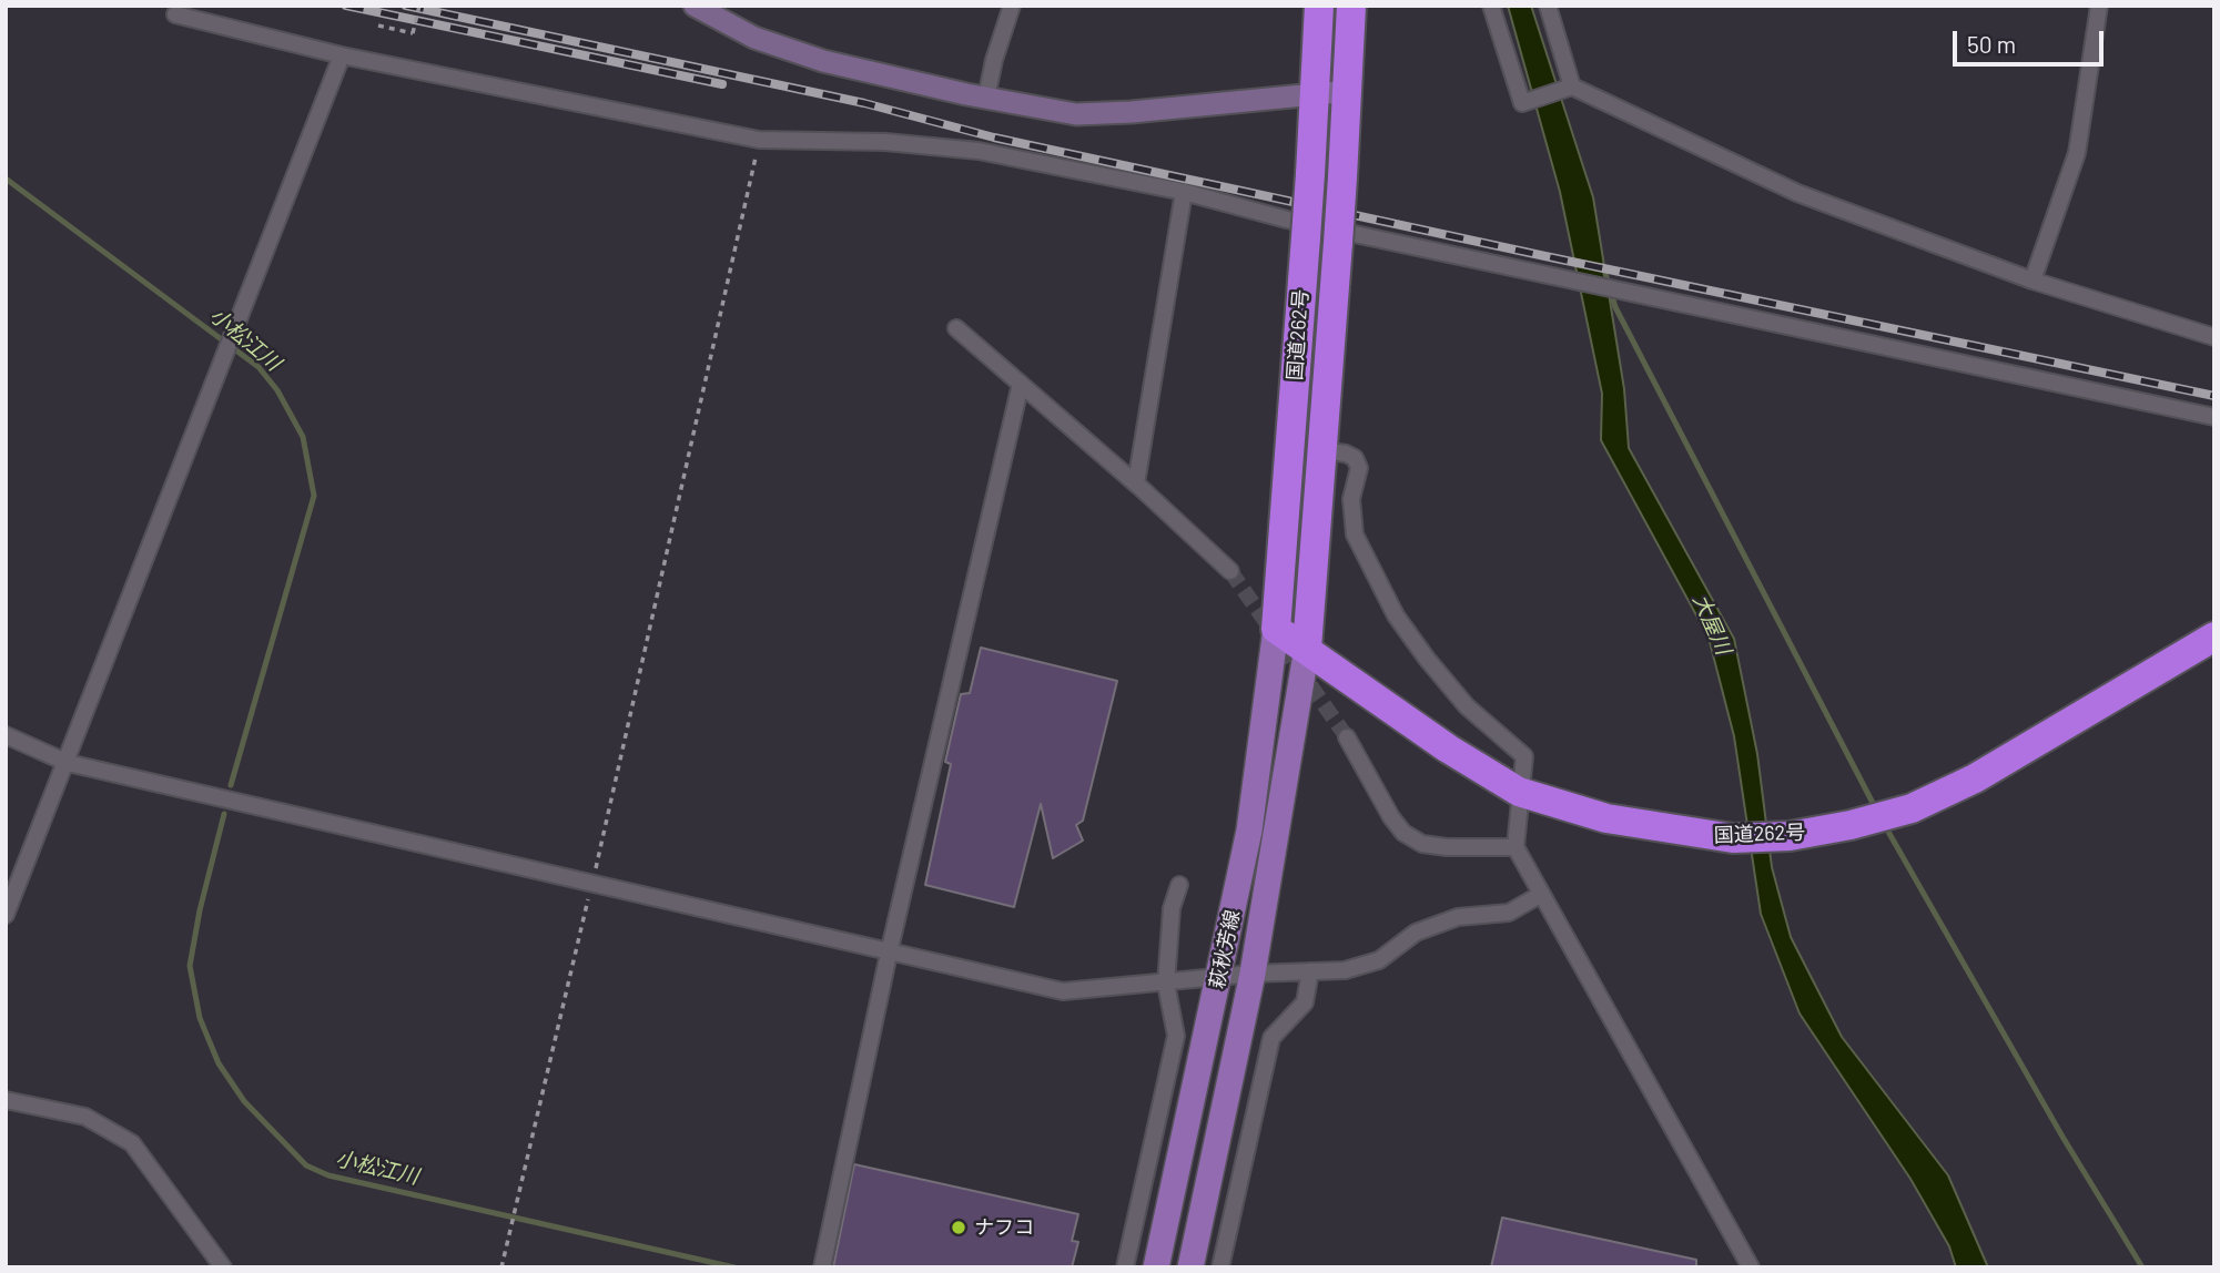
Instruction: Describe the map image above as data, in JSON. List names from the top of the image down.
{
  "streets": {
    "highway": ["国道262号"],
    "main road": ["萩秋芳線"]
  },
  "crossings": [
    ["国道262号", "萩秋芳線"]
  ],
  "water": ["小松江川", "大屋川"],
  "places": ["ナフコ"],
  "scale_bar": "50 m"
}
